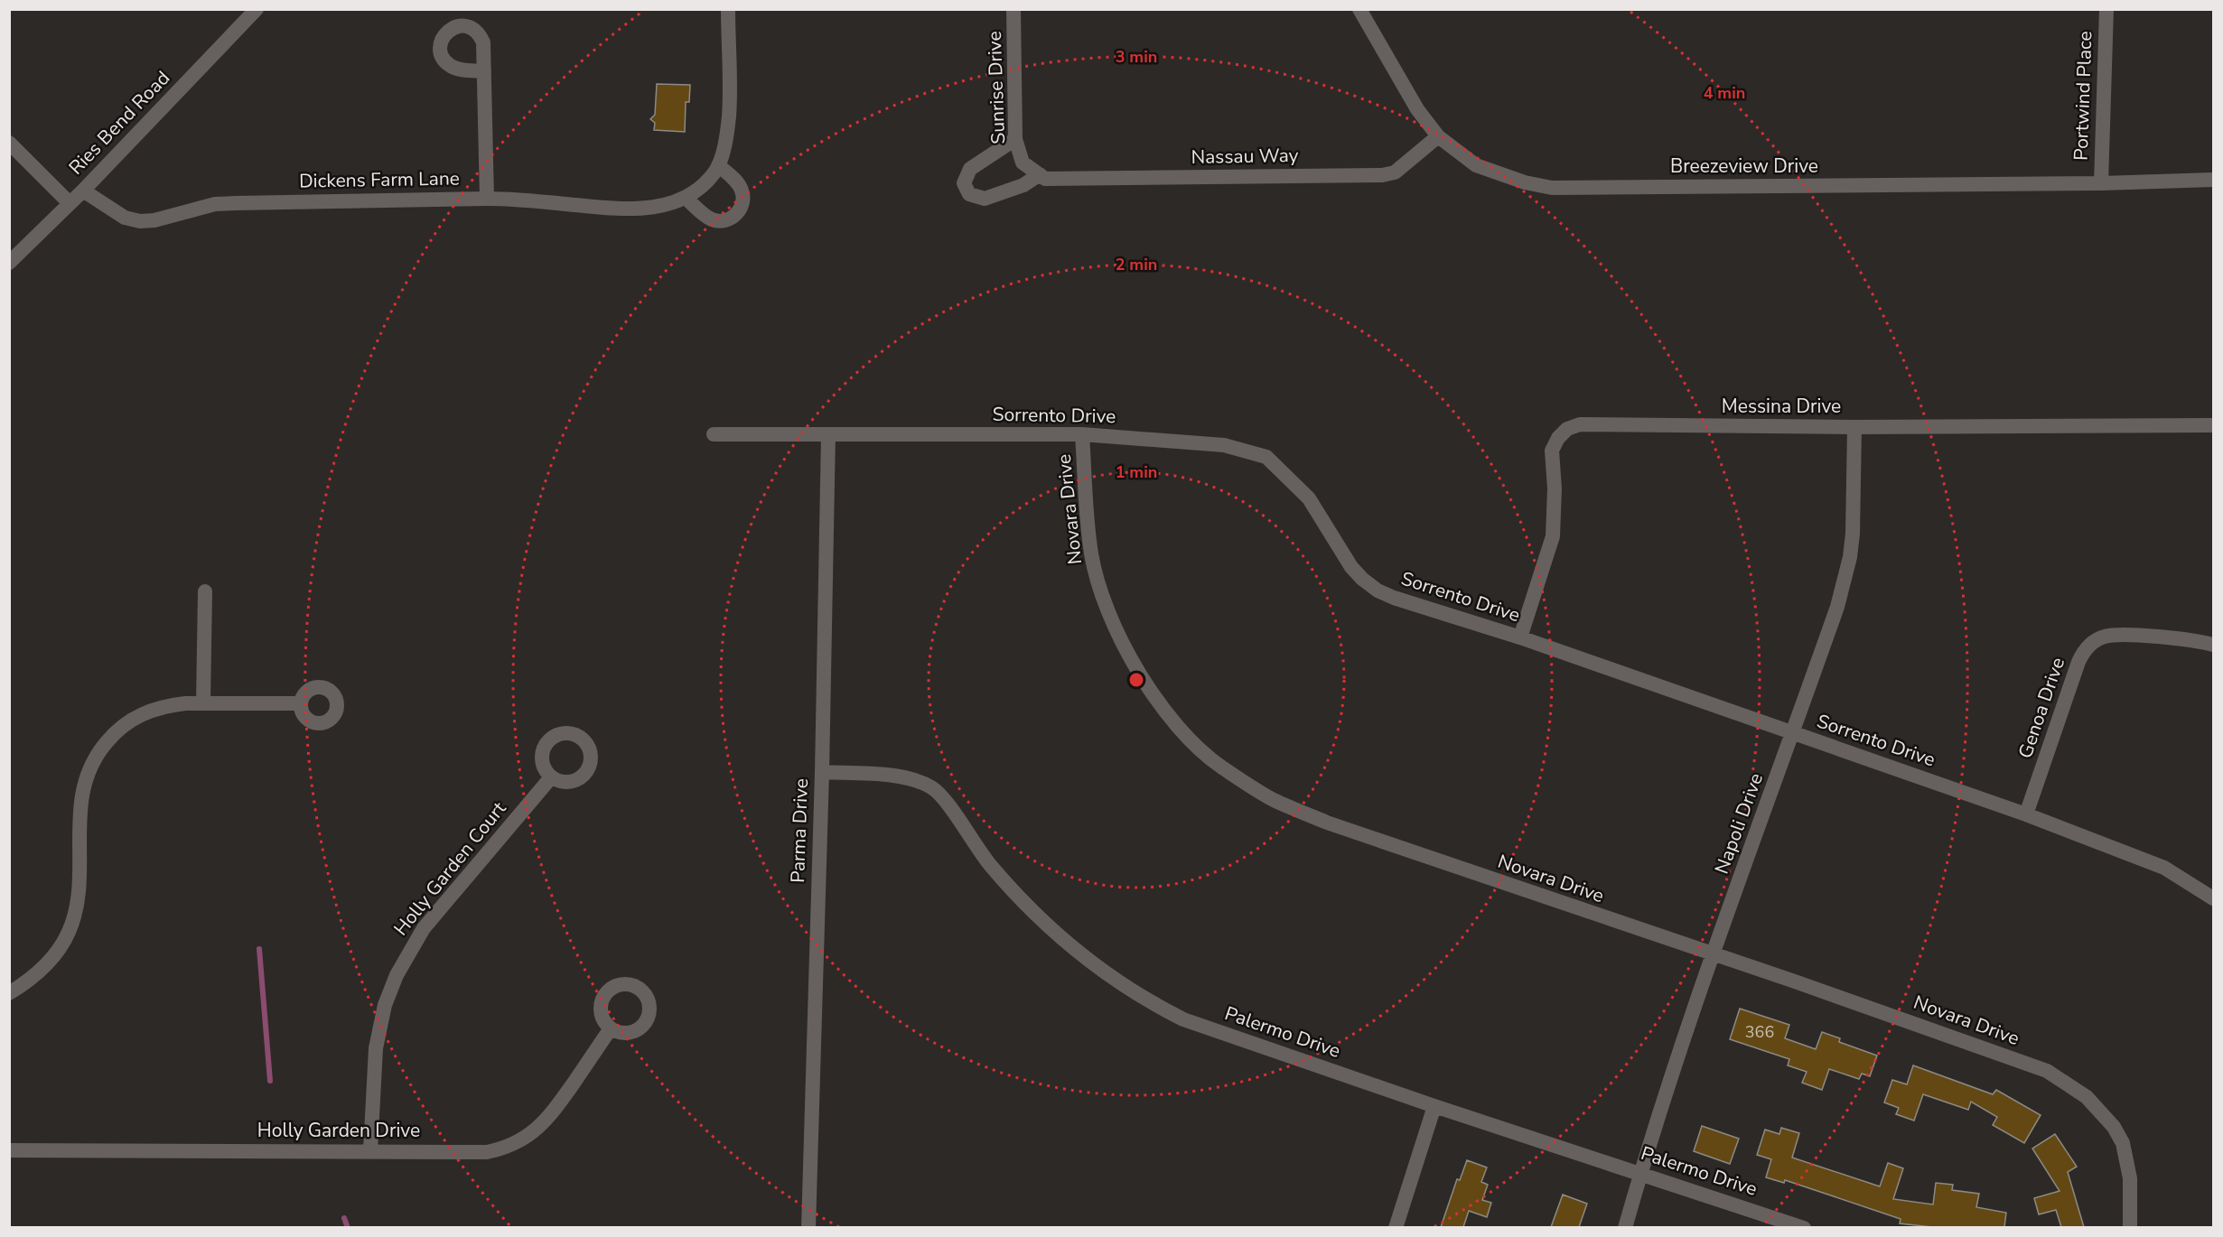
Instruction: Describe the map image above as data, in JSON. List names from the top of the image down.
{
  "streets": {
    "street": [
      "Sunrise Drive",
      "Portwind Place",
      "Ries Bend Road",
      "Nassau Way",
      "Breezeview Drive",
      "Dickens Farm Lane",
      "Messina Drive",
      "Sorrento Drive",
      "Novara Drive",
      "Genoa Drive",
      "Napoli Drive",
      "Parma Drive",
      "Holly Garden Court",
      "Palermo Drive",
      "Holly Garden Drive"
    ]
  },
  "crossings": [
    ["Sunrise Drive", "Nassau Way"],
    ["Portwind Place", "Breezeview Drive"],
    ["Ries Bend Road", "Dickens Farm Lane"],
    ["Nassau Way", "Breezeview Drive"],
    ["Messina Drive", "Sorrento Drive"],
    ["Messina Drive", "Napoli Drive"],
    ["Sorrento Drive", "Novara Drive"],
    ["Sorrento Drive", "Genoa Drive"],
    ["Sorrento Drive", "Napoli Drive"],
    ["Sorrento Drive", "Parma Drive"],
    ["Novara Drive", "Napoli Drive"],
    ["Napoli Drive", "Palermo Drive"],
    ["Parma Drive", "Palermo Drive"],
    ["Holly Garden Court", "Holly Garden Drive"]
  ],
  "house_numbers": ["366"],
  "rings": [
    "3 min",
    "4 min",
    "2 min",
    "1 min"
  ]
}
